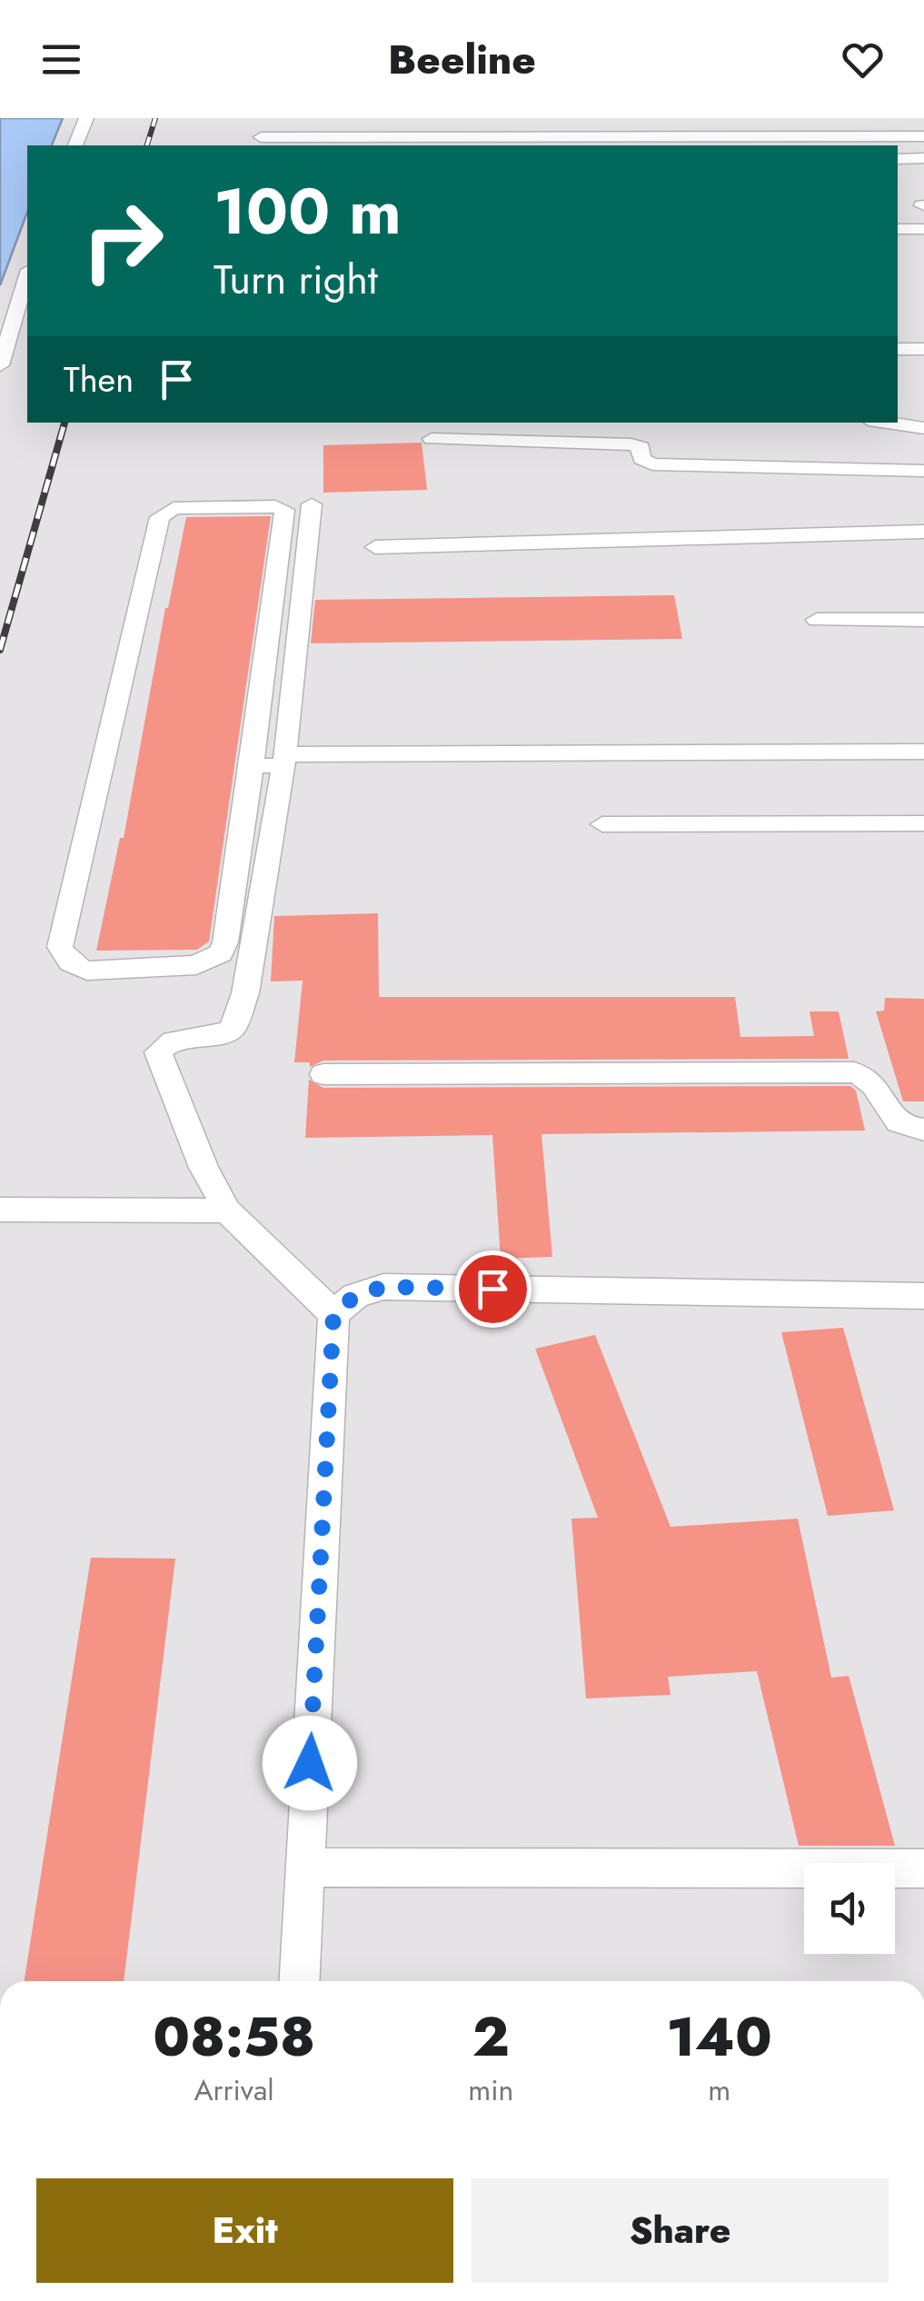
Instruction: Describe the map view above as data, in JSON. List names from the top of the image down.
{
  "page": {
    "header": "Beeline",
    "turn": ["100 m", "Turn right"],
    "then": "Then",
    "eta": [
      "08:58",
      "Arrival",
      "2",
      "min",
      "140",
      "m"
    ],
    "buttons": ["Exit", "Share"]
  }
}
